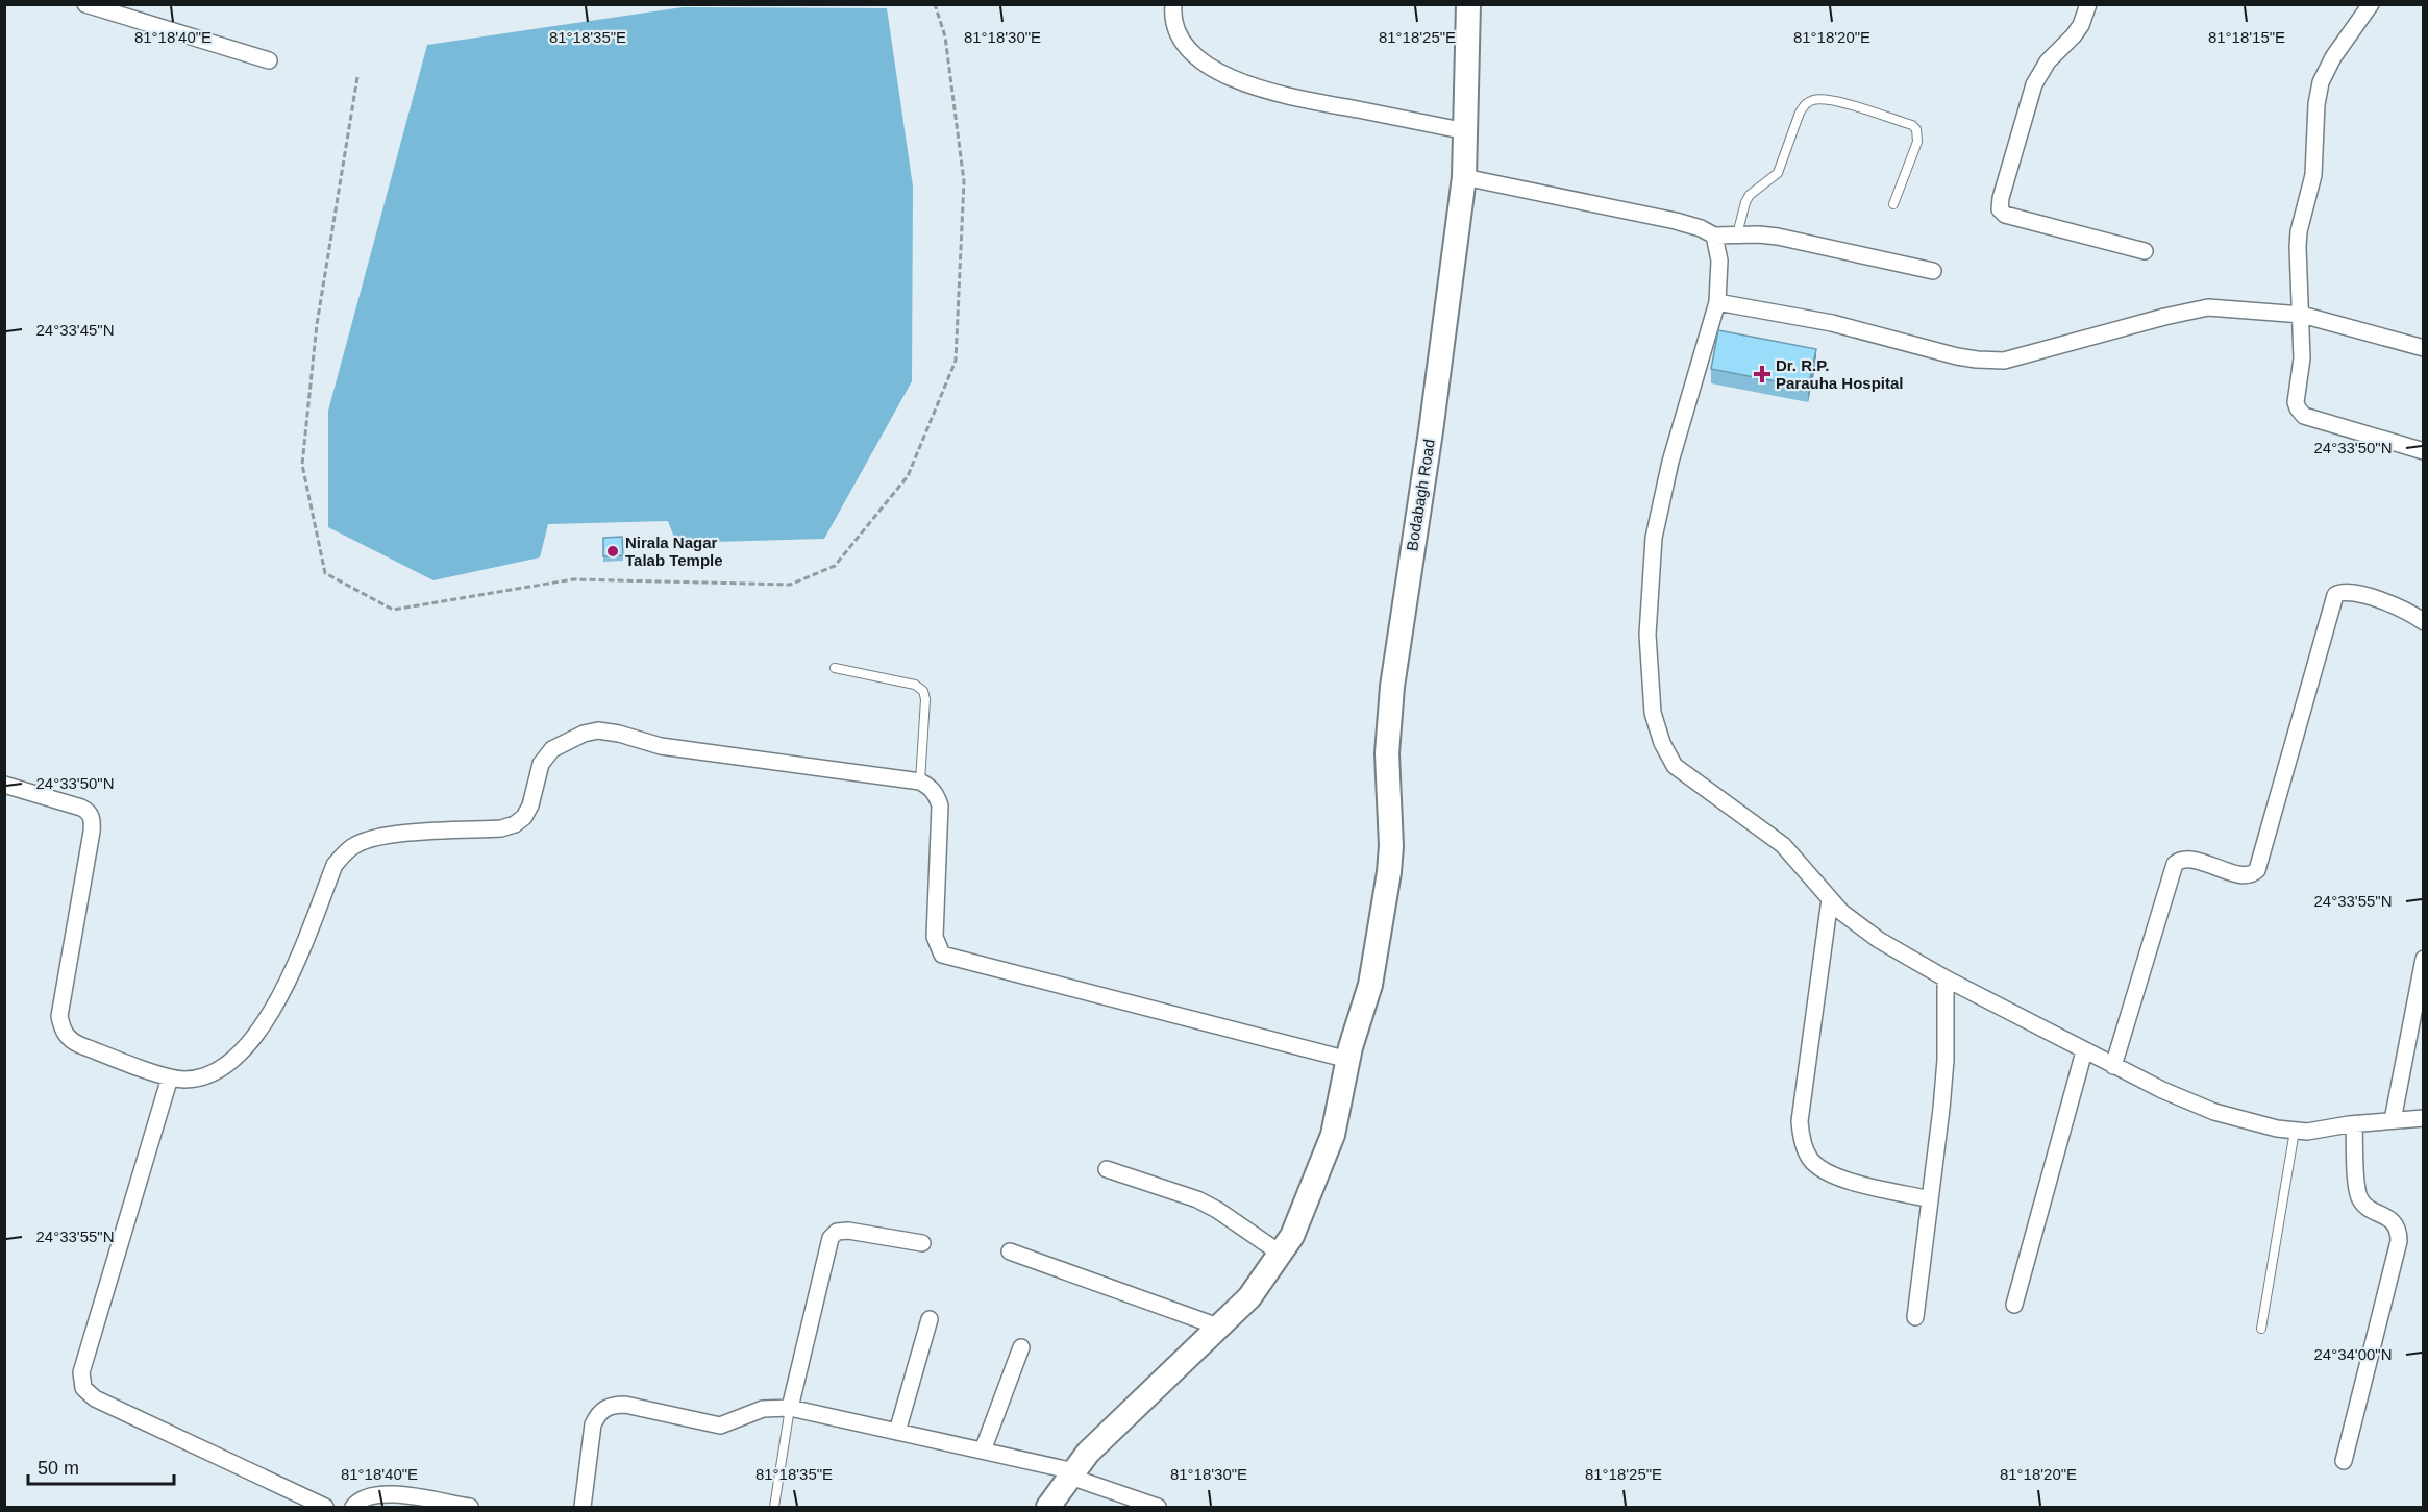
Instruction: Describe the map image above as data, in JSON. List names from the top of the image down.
{
  "streets": {
    "street": ["Bodabagh Road"]
  },
  "places": {
    "health": ["Dr. R.P. Parauha Hospital"],
    "other": ["Nirala Nagar Talab Temple"]
  },
  "scale_bar": "50 m",
  "coordinates": [
    "81°18'40\"E",
    "81°18'35\"E",
    "81°18'30\"E",
    "81°18'25\"E",
    "81°18'20\"E",
    "81°18'15\"E",
    "24°33'45\"N",
    "24°33'50\"N",
    "24°33'55\"N",
    "24°34'00\"N"
  ]
}
